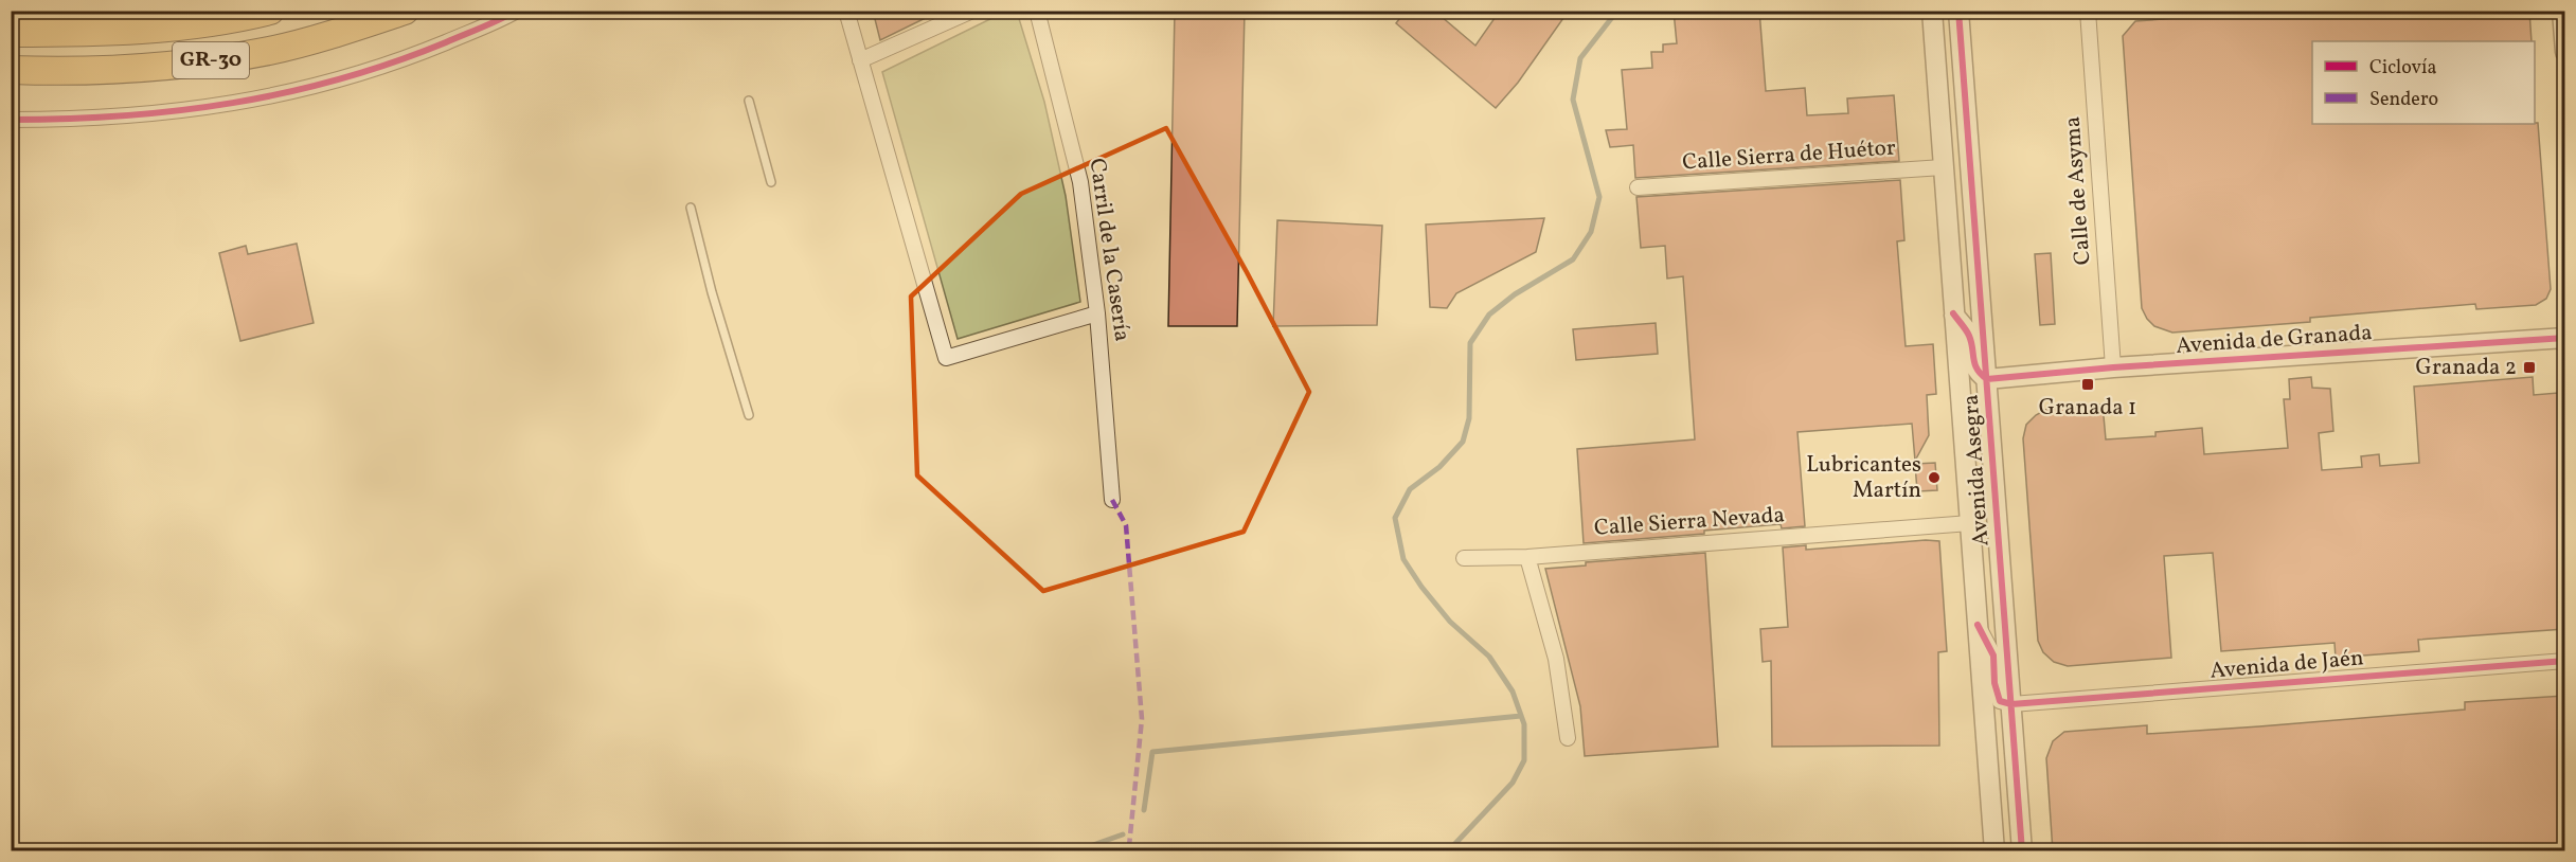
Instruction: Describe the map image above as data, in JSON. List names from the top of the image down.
{
  "streets": {
    "highway": ["GR-30"],
    "street": [
      "Calle Sierra de Huétor",
      "Calle de Asyma",
      "Carril de la Casería",
      "Avenida de Granada",
      "Avenida Asegra",
      "Calle Sierra Nevada",
      "Avenida de Jaén"
    ]
  },
  "crossings": [
    ["Calle Sierra de Huétor", "Avenida Asegra"],
    ["Calle de Asyma", "Avenida de Granada"],
    ["Avenida de Granada", "Avenida Asegra"],
    ["Avenida Asegra", "Calle Sierra Nevada"],
    ["Avenida Asegra", "Avenida de Jaén"]
  ],
  "places": {
    "transit": ["Granada 2", "Granada 1"],
    "other": ["Lubricantes Martín"]
  },
  "legend": ["Ciclovía", "Sendero"]
}
